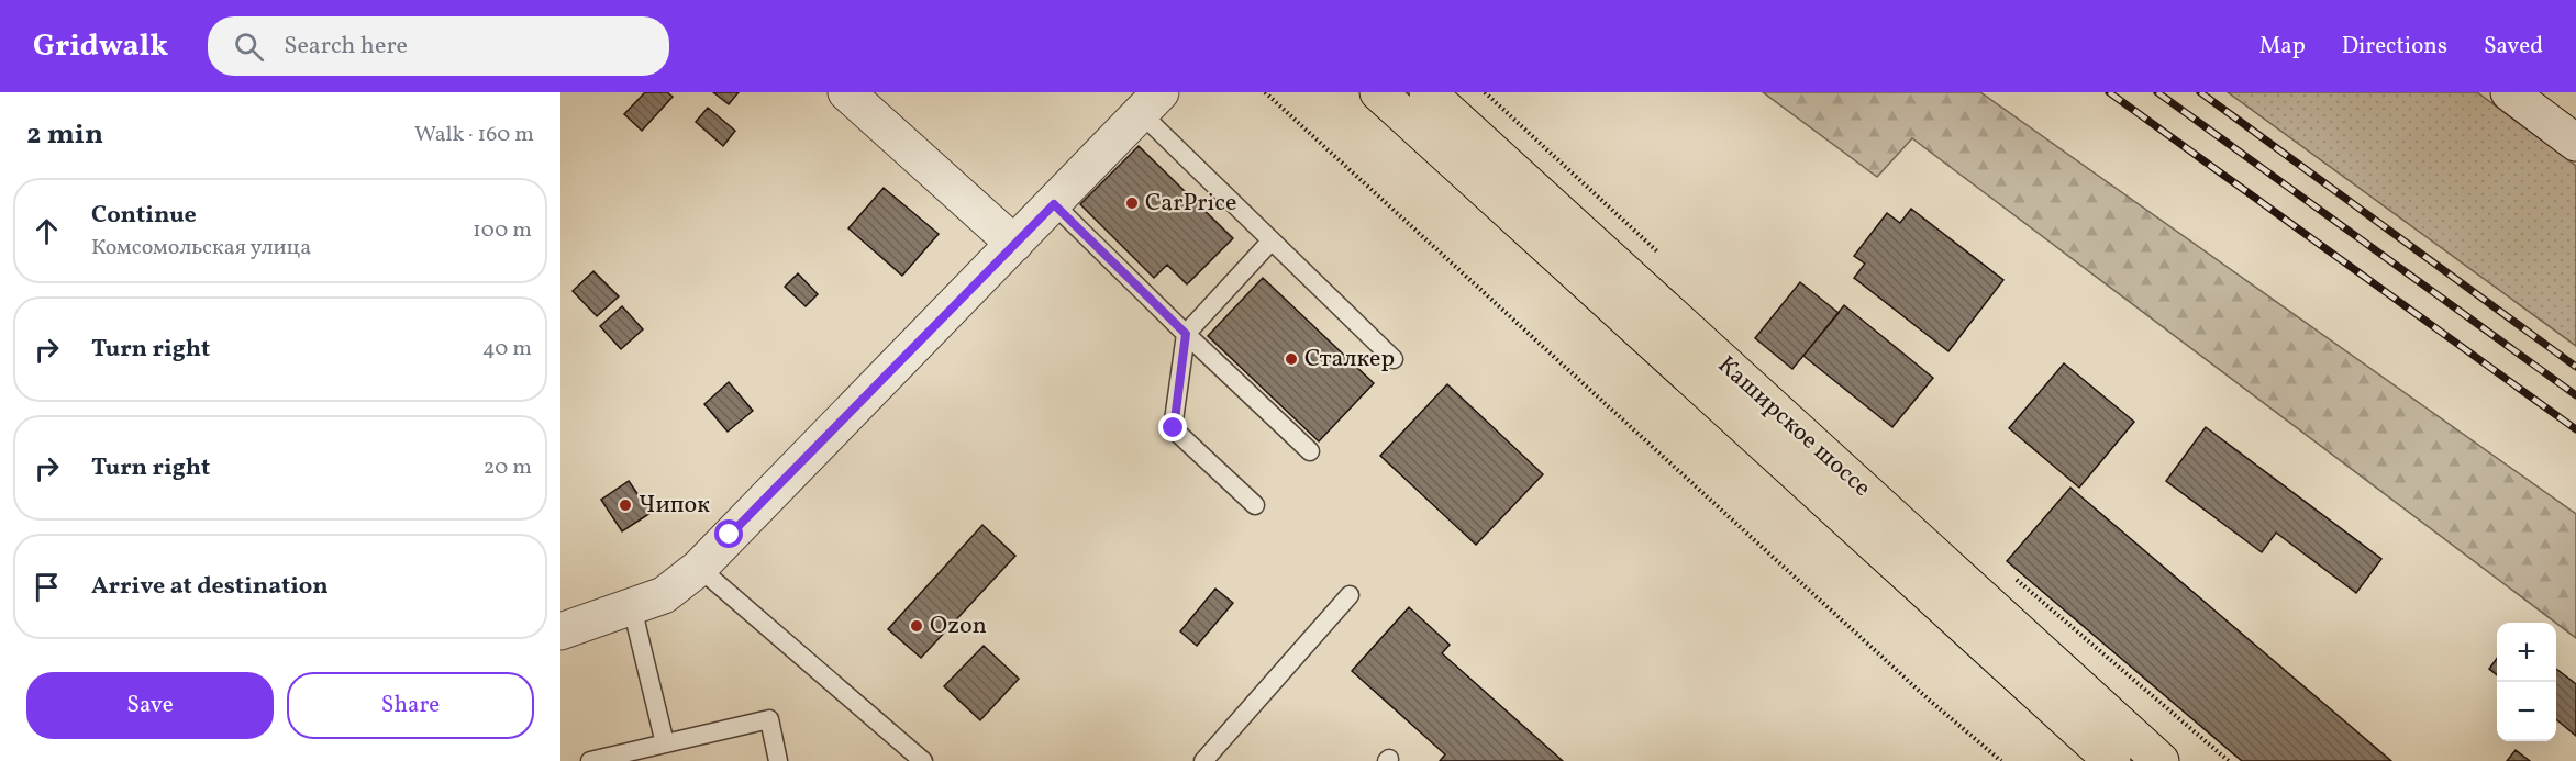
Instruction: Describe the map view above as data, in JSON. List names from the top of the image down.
{
  "streets": {
    "main road": ["Каширское шоссе"]
  },
  "places": [
    "CarPrice",
    "Сталкер",
    "Чипок",
    "Ozon"
  ],
  "page": {
    "header": "Gridwalk",
    "search": "Search here",
    "nav": ["Map", "Directions", "Saved"],
    "heading": ["2 min", "Walk · 160 m"],
    "list": [
      ["Continue", "Комсомольская улица", "100 m"],
      ["Turn right", "40 m"],
      ["Turn right", "20 m"],
      "Arrive at destination"
    ],
    "map_buttons": ["+", "−"],
    "buttons": ["Save", "Share"]
  }
}
